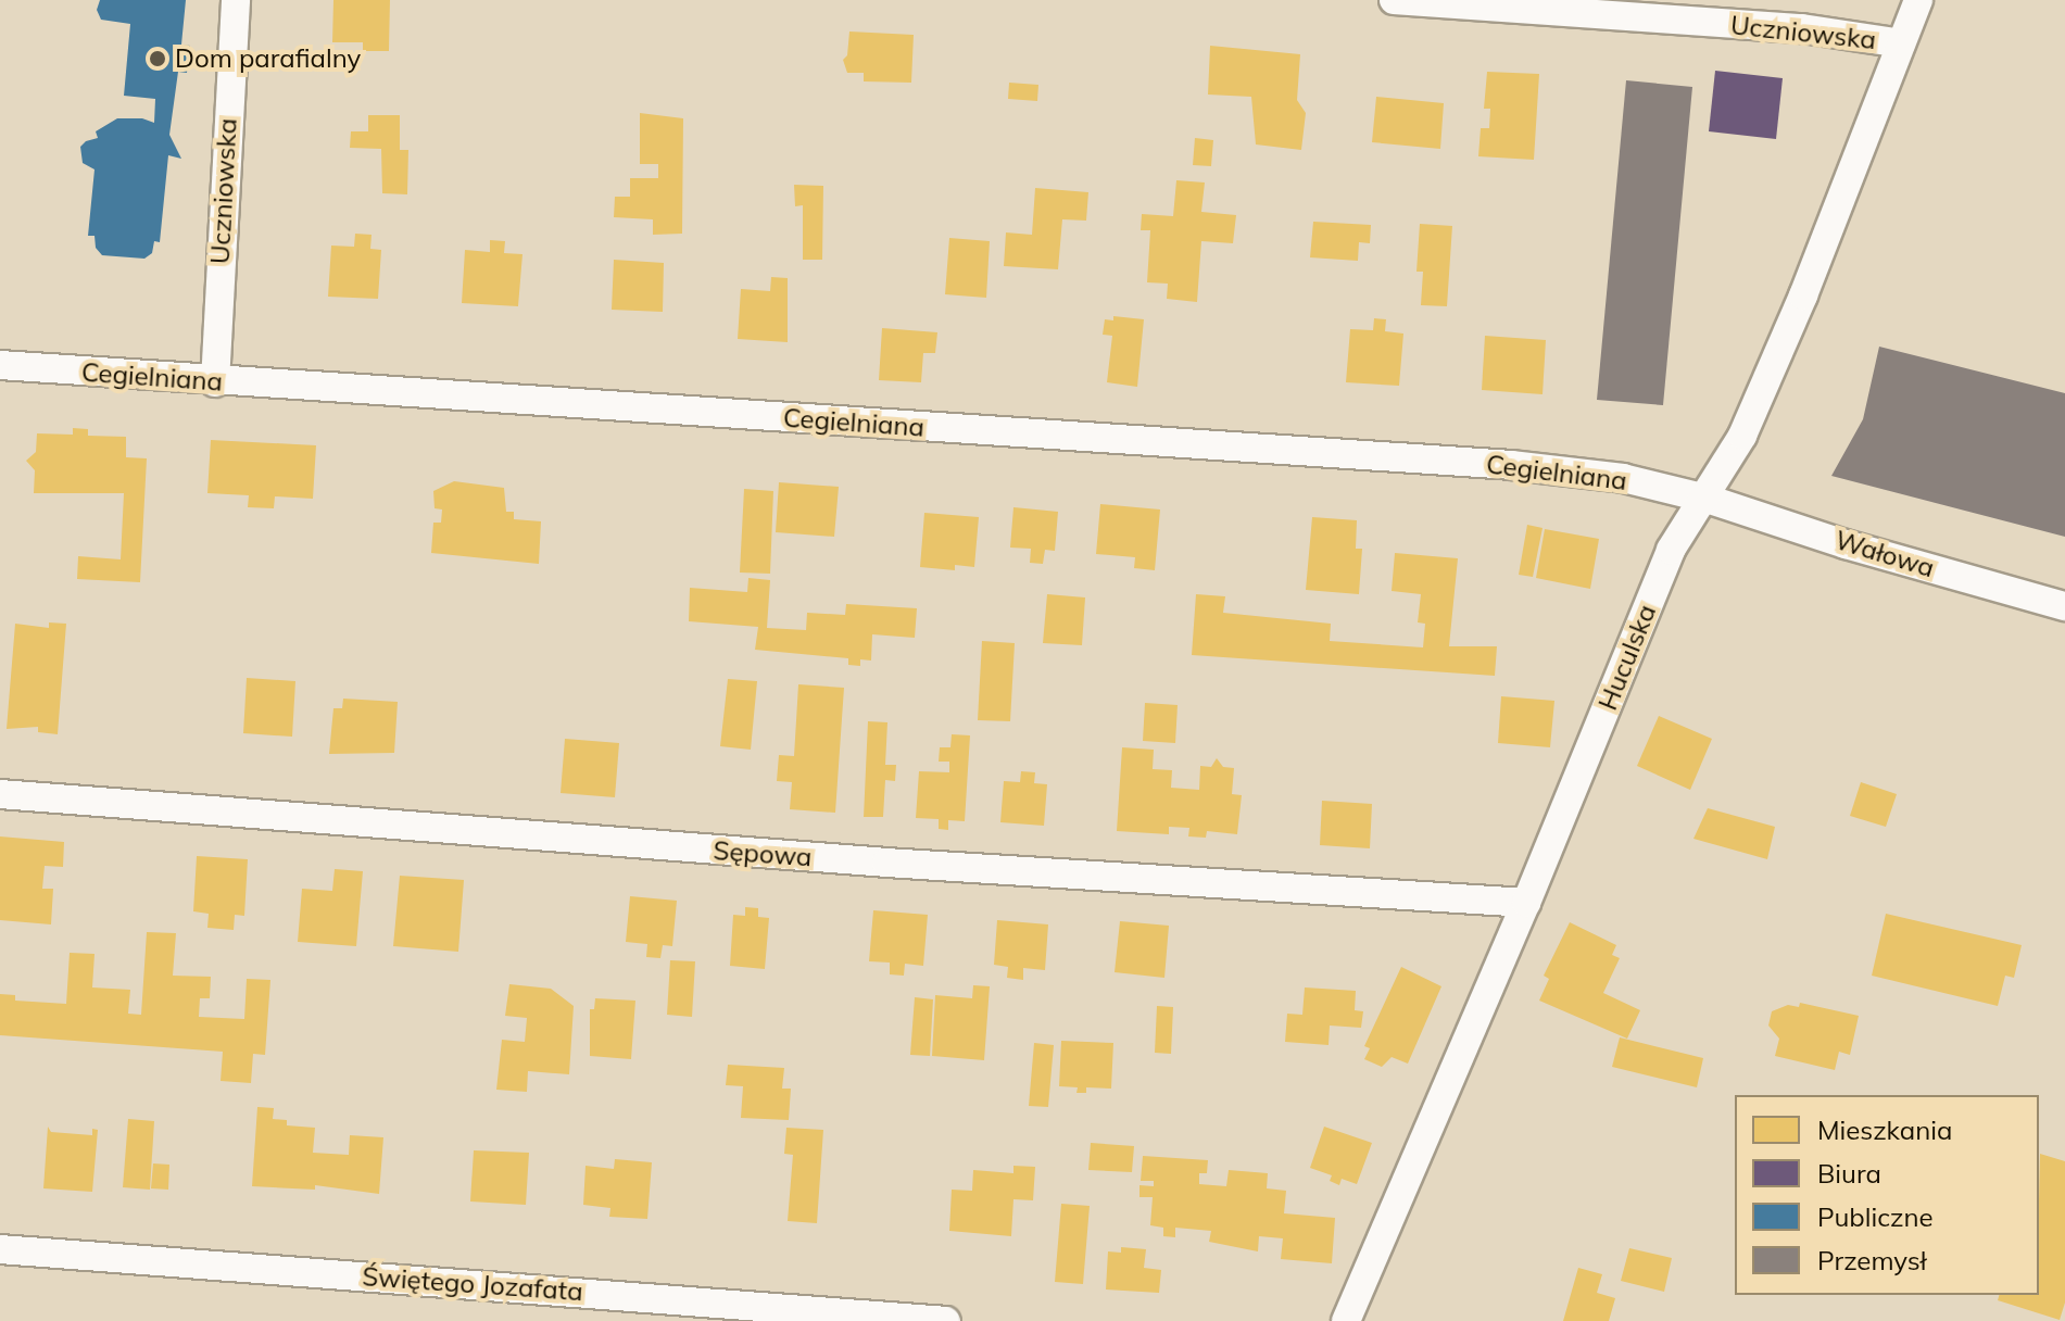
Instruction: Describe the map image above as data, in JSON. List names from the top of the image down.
{
  "streets": {
    "street": [
      "Uczniowska",
      "Cegielniana",
      "Wałowa",
      "Huculska",
      "Sępowa",
      "Świętego Jozafata"
    ]
  },
  "crossings": [
    ["Uczniowska", "Cegielniana"],
    ["Uczniowska", "Huculska"],
    ["Cegielniana", "Wałowa"],
    ["Cegielniana", "Huculska"],
    ["Wałowa", "Huculska"],
    ["Huculska", "Sępowa"]
  ],
  "places": ["Dom parafialny"],
  "legend": [
    "Mieszkania",
    "Biura",
    "Publiczne",
    "Przemysł"
  ]
}
